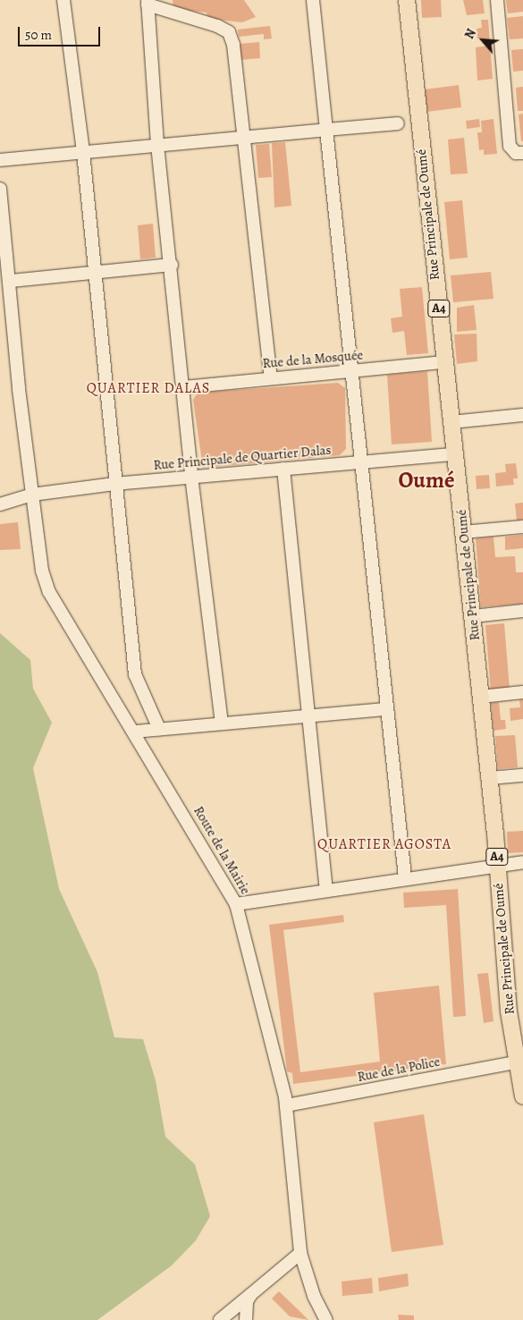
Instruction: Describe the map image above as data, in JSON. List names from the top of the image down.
{
  "streets": {
    "main road": ["Rue Principale de Oumé", "A4"],
    "street": [
      "Rue de la Mosquée",
      "Rue Principale de Quartier Dalas",
      "Route de la Mairie",
      "Rue de la Police"
    ]
  },
  "crossings": [
    ["Rue Principale de Oumé", "Rue de la Mosquée"],
    ["Rue Principale de Oumé", "Rue Principale de Quartier Dalas"],
    ["Rue Principale de Oumé", "Rue de la Police"],
    ["Rue Principale de Quartier Dalas", "Route de la Mairie"],
    ["Route de la Mairie", "Rue de la Police"]
  ],
  "districts": ["QUARTIER DALAS", "Oumé", "QUARTIER AGOSTA"],
  "scale_bar": "50 m",
  "north": "top left"
}
